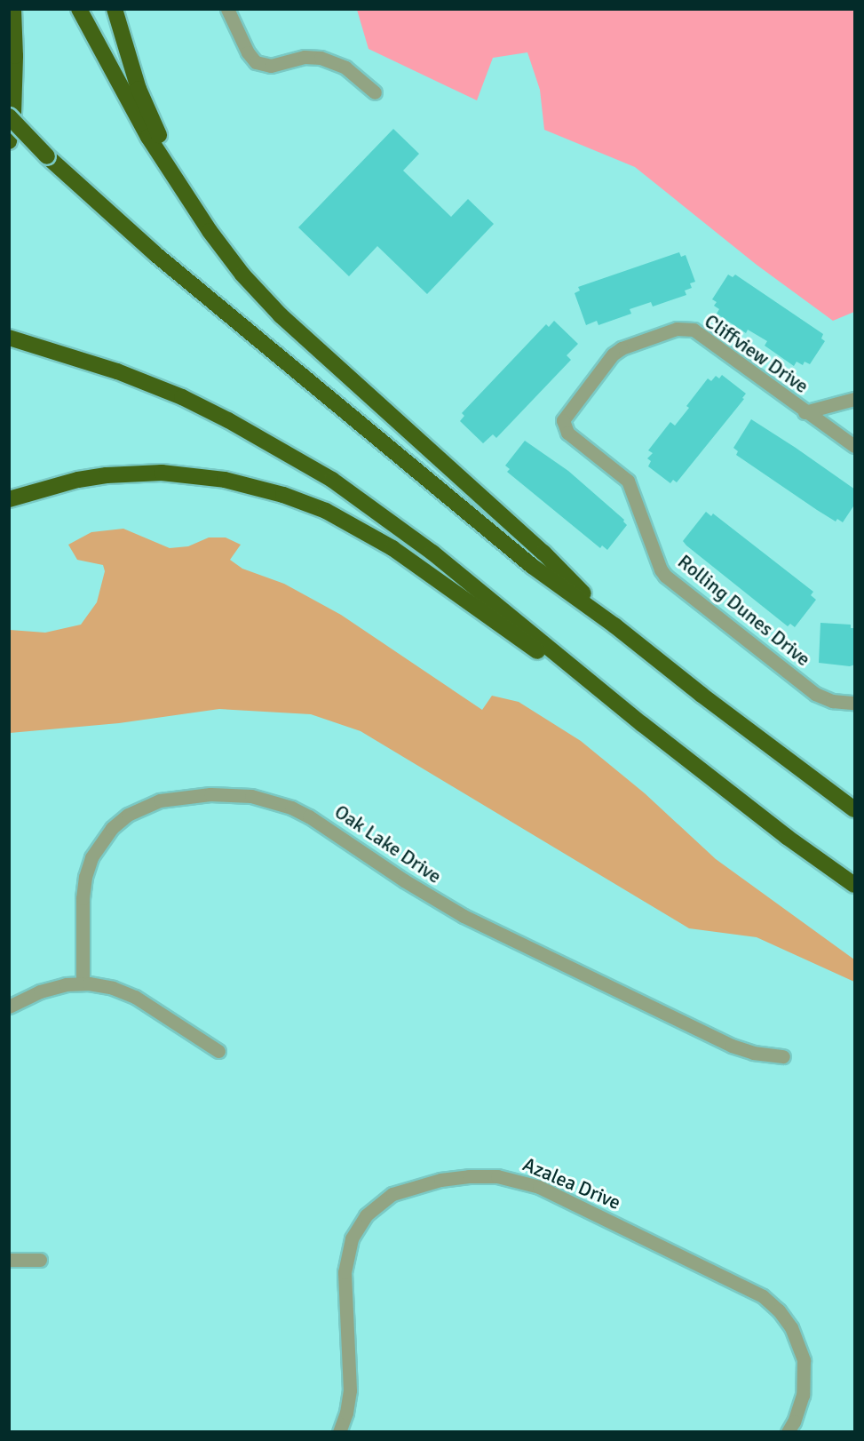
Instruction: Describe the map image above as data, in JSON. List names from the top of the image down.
{
  "streets": {
    "street": [
      "Cliffview Drive",
      "Rolling Dunes Drive",
      "Oak Lake Drive",
      "Azalea Drive"
    ]
  },
  "crossings": [
    ["Cliffview Drive", "Rolling Dunes Drive"]
  ]
}
